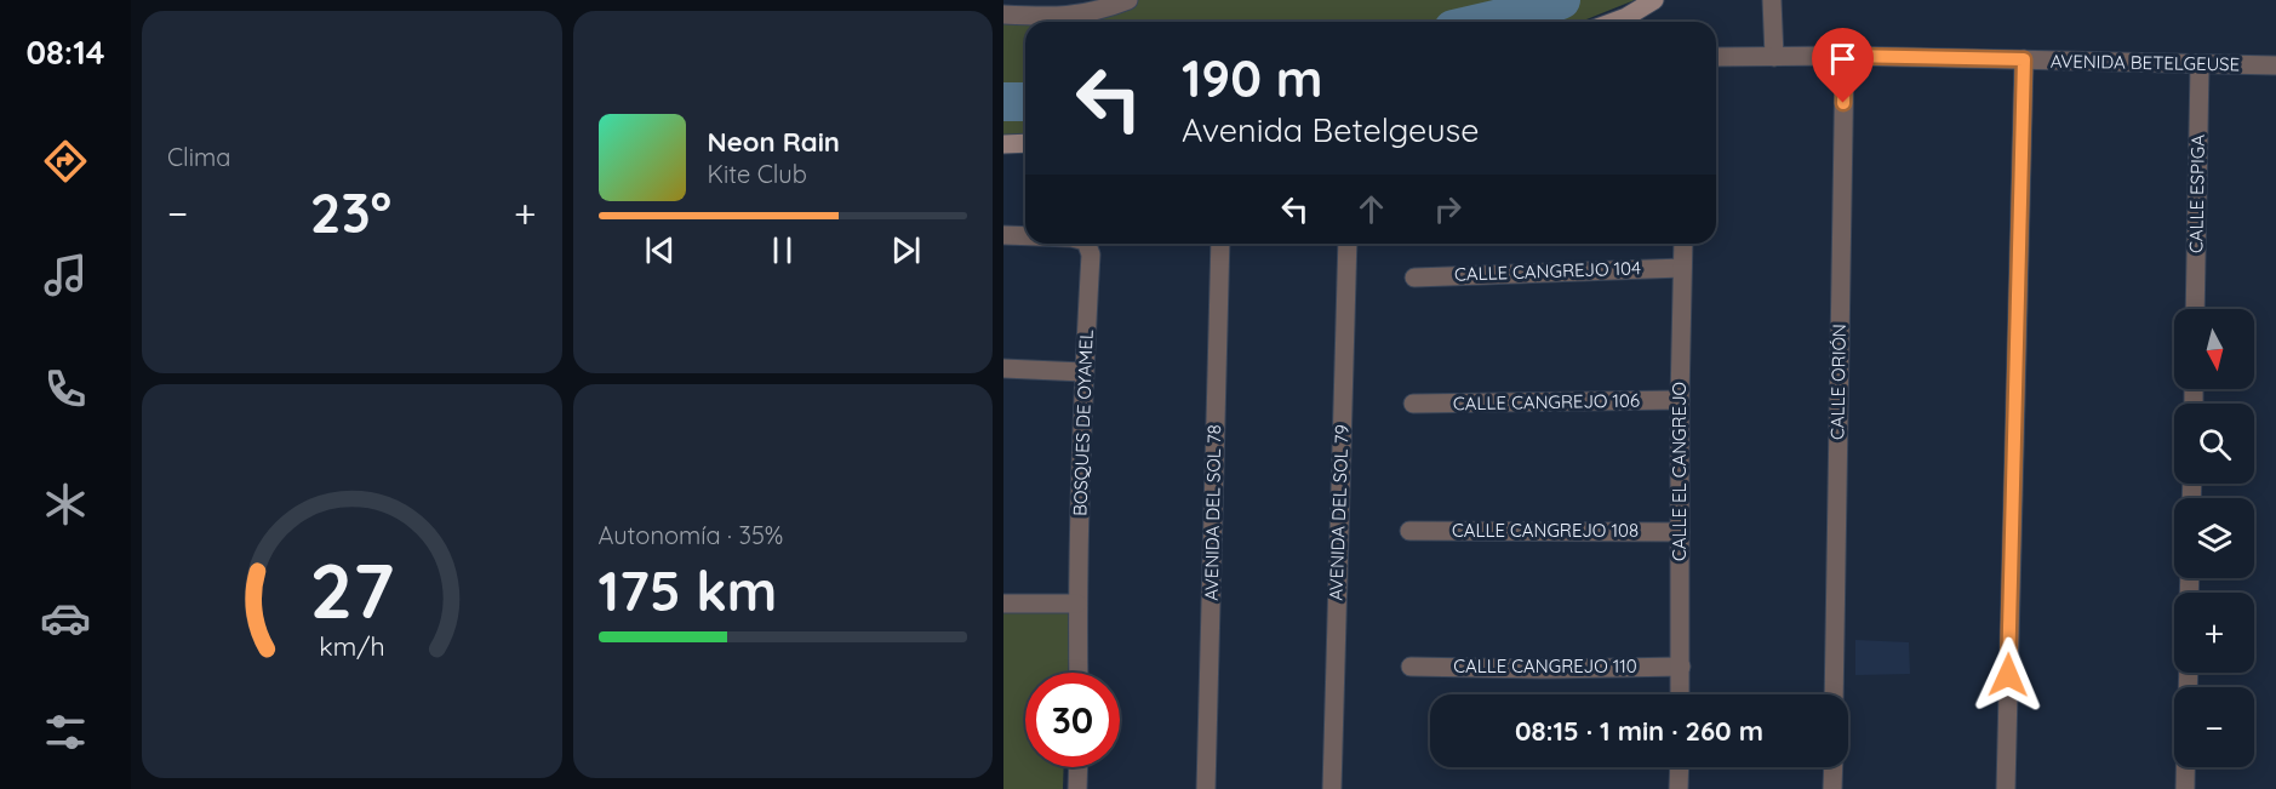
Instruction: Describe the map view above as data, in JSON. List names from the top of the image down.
{
  "streets": {
    "street": [
      "AVENIDA BETELGEUSE",
      "CALLE ESPIGA",
      "CALLE CANGREJO 104",
      "CALLE ORIÓN",
      "CALLE CANGREJO 106",
      "BOSQUES DE OYAMEL",
      "CALLE EL CANGREJO",
      "AVENIDA DEL SOL 78",
      "AVENIDA DEL SOL 79",
      "CALLE CANGREJO 108",
      "CALLE CANGREJO 110"
    ]
  },
  "crossings": [
    ["AVENIDA BETELGEUSE", "CALLE ESPIGA"],
    ["AVENIDA BETELGEUSE", "CALLE ORIÓN"],
    ["CALLE CANGREJO 104", "CALLE EL CANGREJO"],
    ["CALLE CANGREJO 106", "CALLE EL CANGREJO"],
    ["CALLE EL CANGREJO", "CALLE CANGREJO 108"],
    ["CALLE EL CANGREJO", "CALLE CANGREJO 110"]
  ],
  "north": "bottom",
  "page": {
    "tabs": "08:14",
    "tile": [
      "Clima",
      ["Autonomía · 35%", "175 km"]
    ],
    "turn": ["190 m", "Avenida Betelgeuse"],
    "song": ["Neon Rain", "Kite Club"],
    "heat": ["−", "23°", "+"],
    "map_buttons": ["+", "−"],
    "limit": "30",
    "trip": "08:15 · 1 min · 260 m",
    "gauge": ["27", "km/h"]
  }
}
